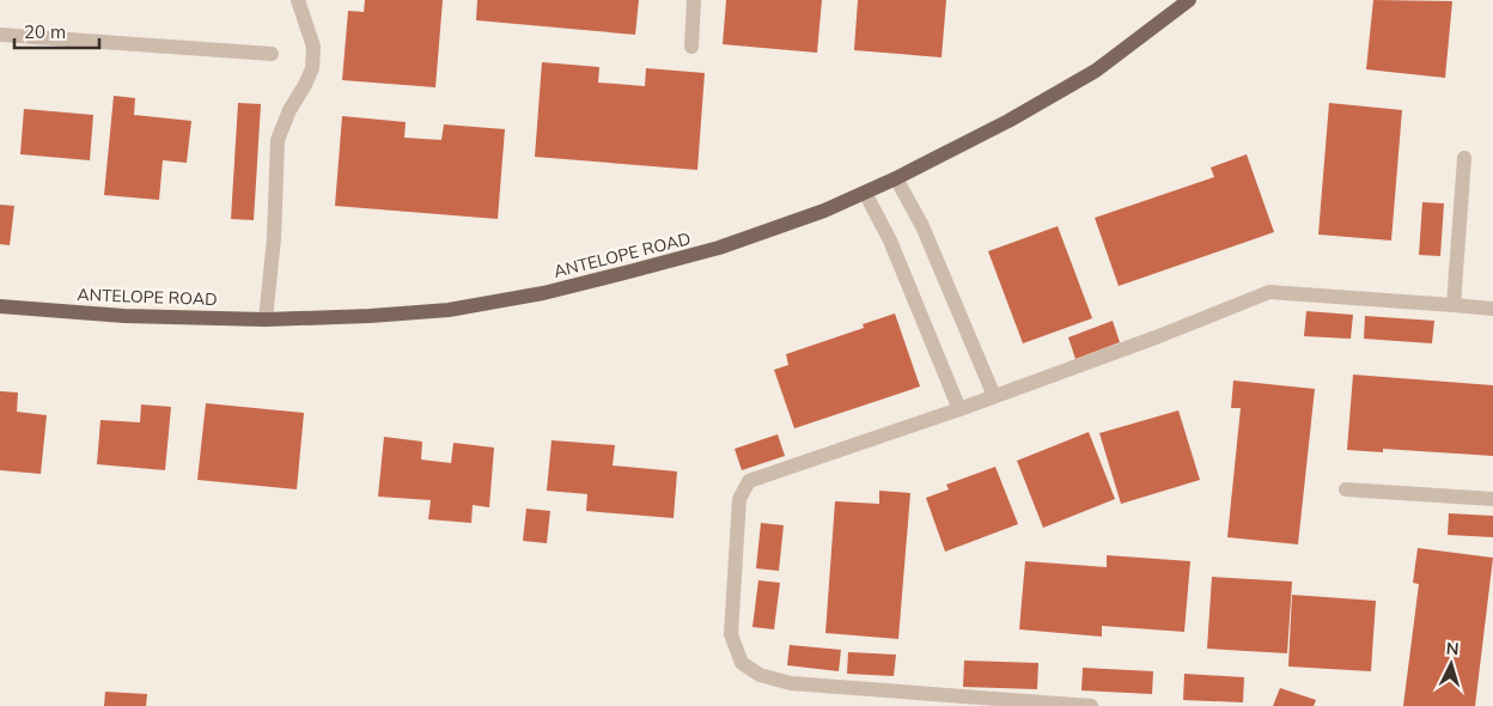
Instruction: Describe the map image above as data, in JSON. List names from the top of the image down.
{
  "streets": {
    "main road": ["ANTELOPE ROAD"]
  },
  "scale_bar": "20 m",
  "north": "top"
}
